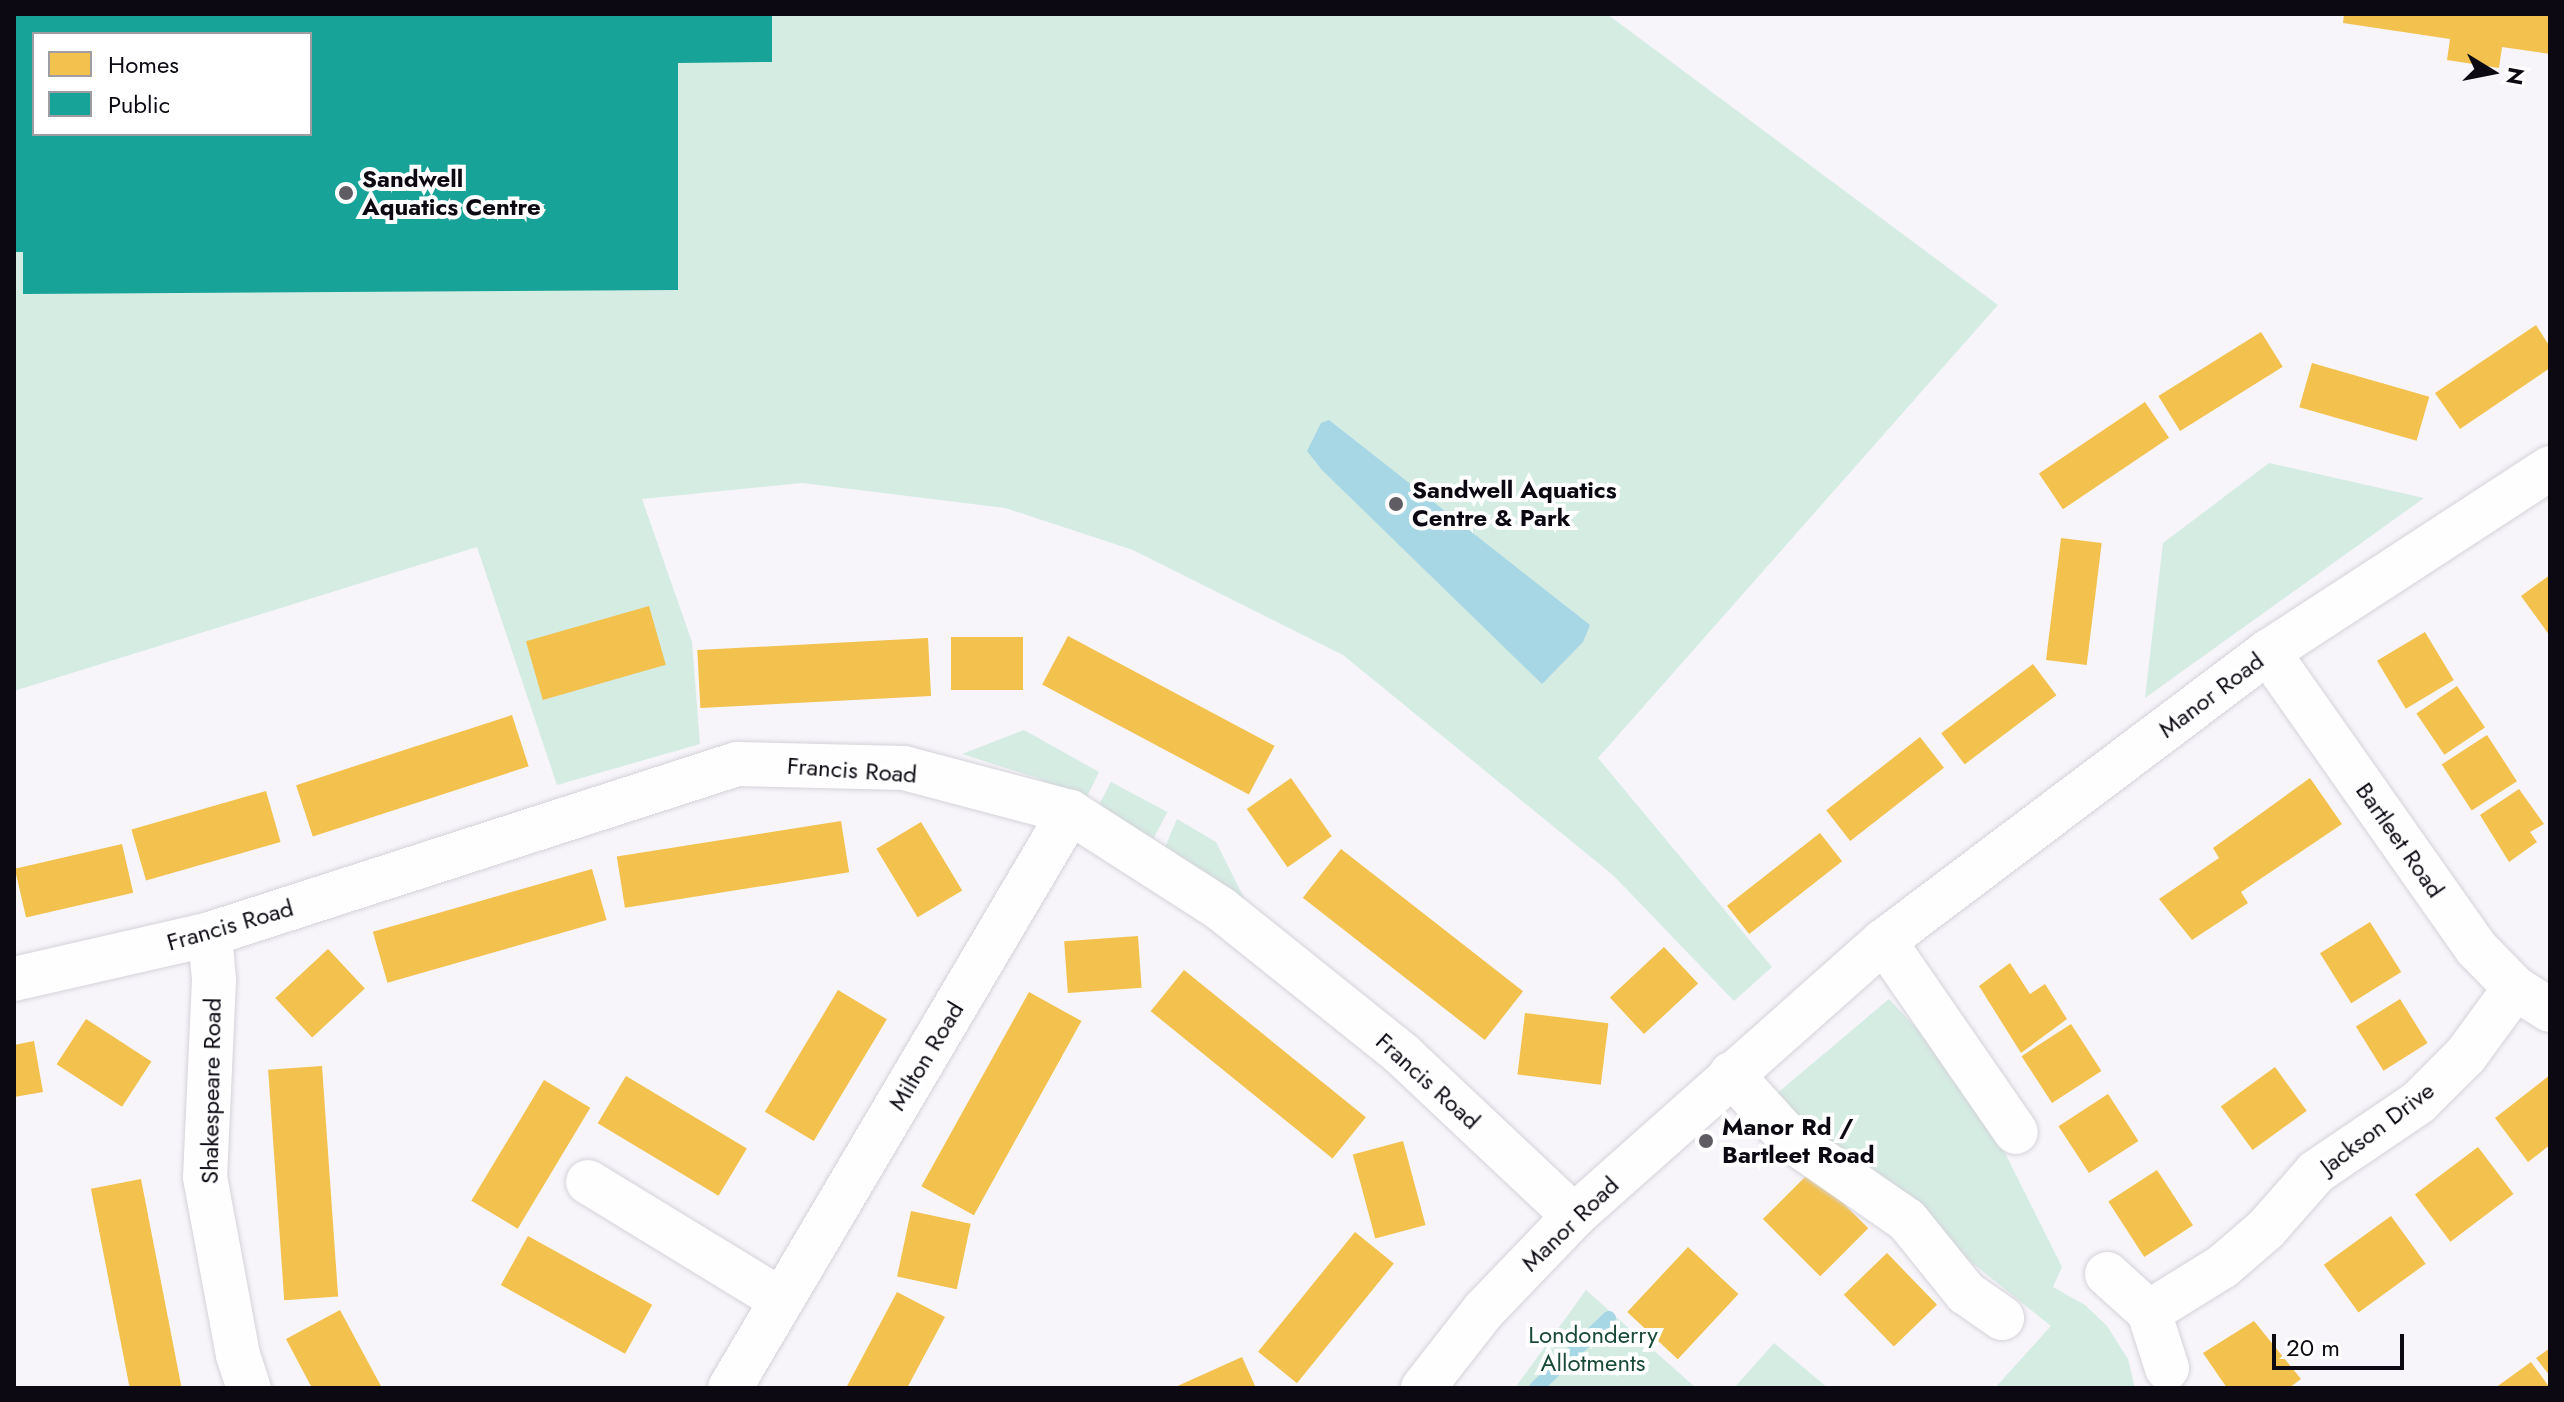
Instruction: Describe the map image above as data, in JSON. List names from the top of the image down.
{
  "streets": {
    "street": [
      "Manor Road",
      "Francis Road",
      "Bartleet Road",
      "Milton Road",
      "Shakespeare Road",
      "Jackson Drive"
    ]
  },
  "crossings": [
    ["Manor Road", "Francis Road"],
    ["Manor Road", "Bartleet Road"],
    ["Francis Road", "Milton Road"],
    ["Francis Road", "Shakespeare Road"],
    ["Bartleet Road", "Jackson Drive"]
  ],
  "parks": ["Londonderry Allotments"],
  "places": ["Sandwell Aquatics Centre", "Sandwell Aquatics Centre & Park", "Manor Rd / Bartleet Road"],
  "legend": ["Homes", "Public"],
  "scale_bar": "20 m",
  "north": "right"
}
